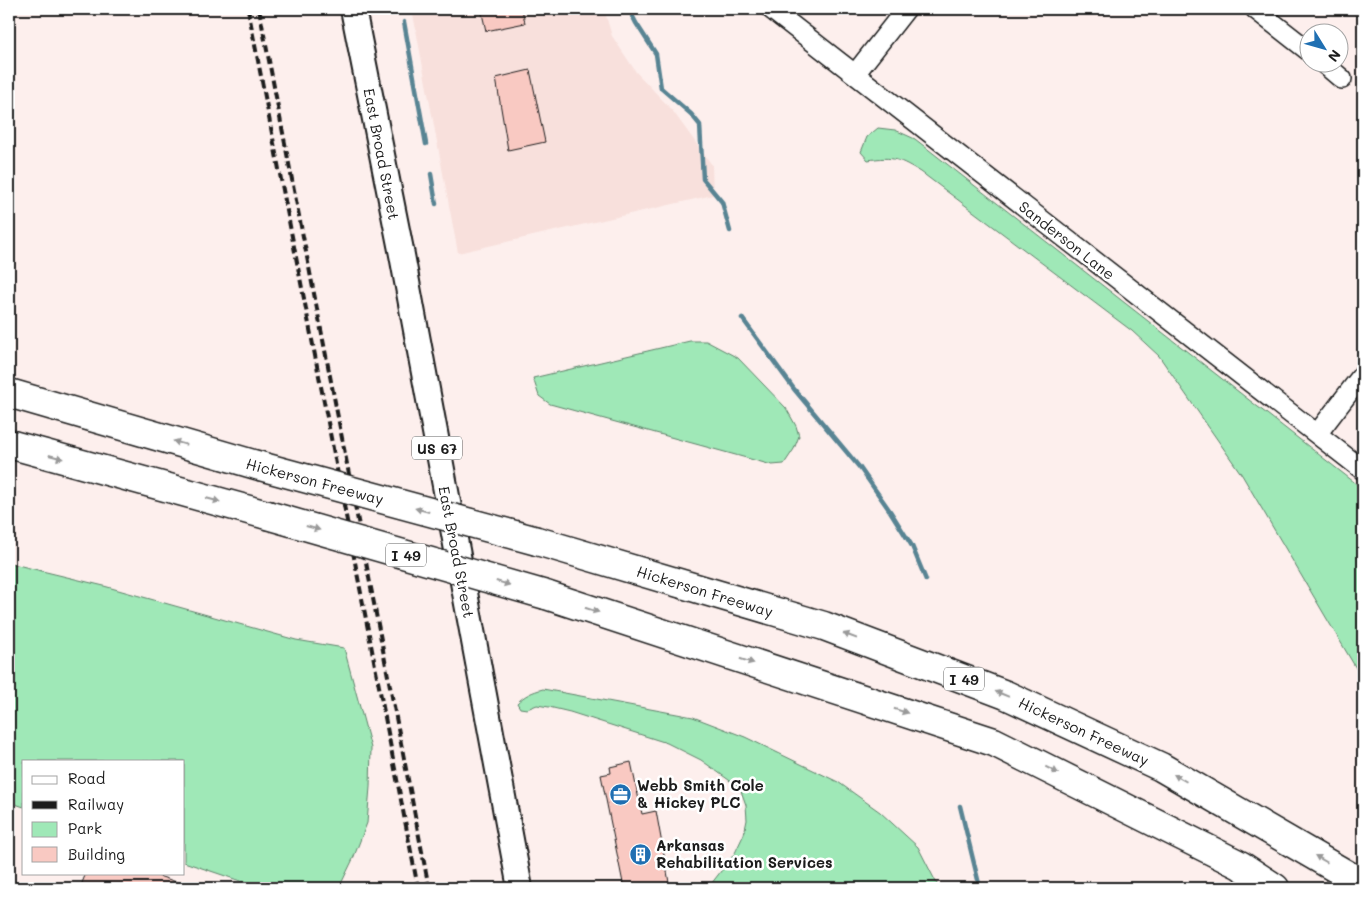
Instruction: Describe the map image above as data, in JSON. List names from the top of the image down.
{
  "streets": {
    "highway": ["Hickerson Freeway", "I 49"],
    "main road": ["East Broad Street", "US 67"],
    "street": ["Sanderson Lane"]
  },
  "places": {
    "office": ["Webb Smith Cole & Hickey PLC"],
    "building": ["Arkansas Rehabilitation Services"]
  },
  "legend": [
    "Road",
    "Railway",
    "Park",
    "Building"
  ],
  "north": "bottom right"
}
